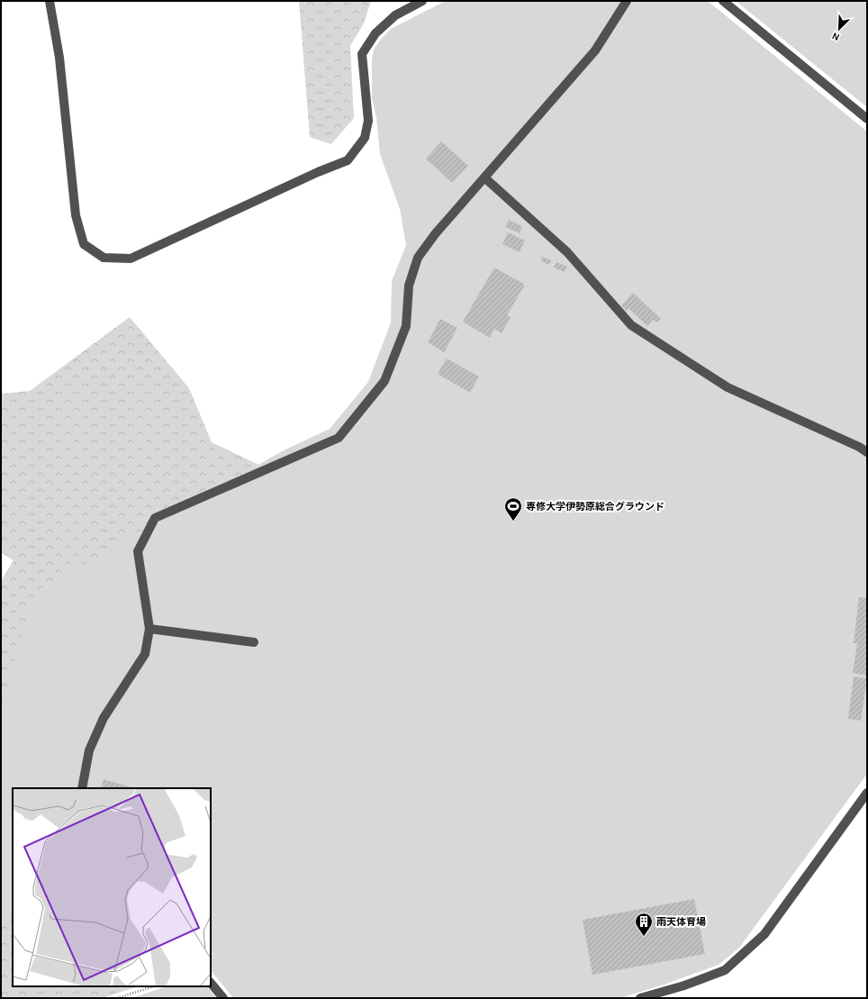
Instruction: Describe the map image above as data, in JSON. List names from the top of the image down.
{
  "places": {
    "sports": ["専修大学伊勢原総合グラウンド"],
    "building": ["雨天体育場"]
  },
  "north": "bottom left"
}
